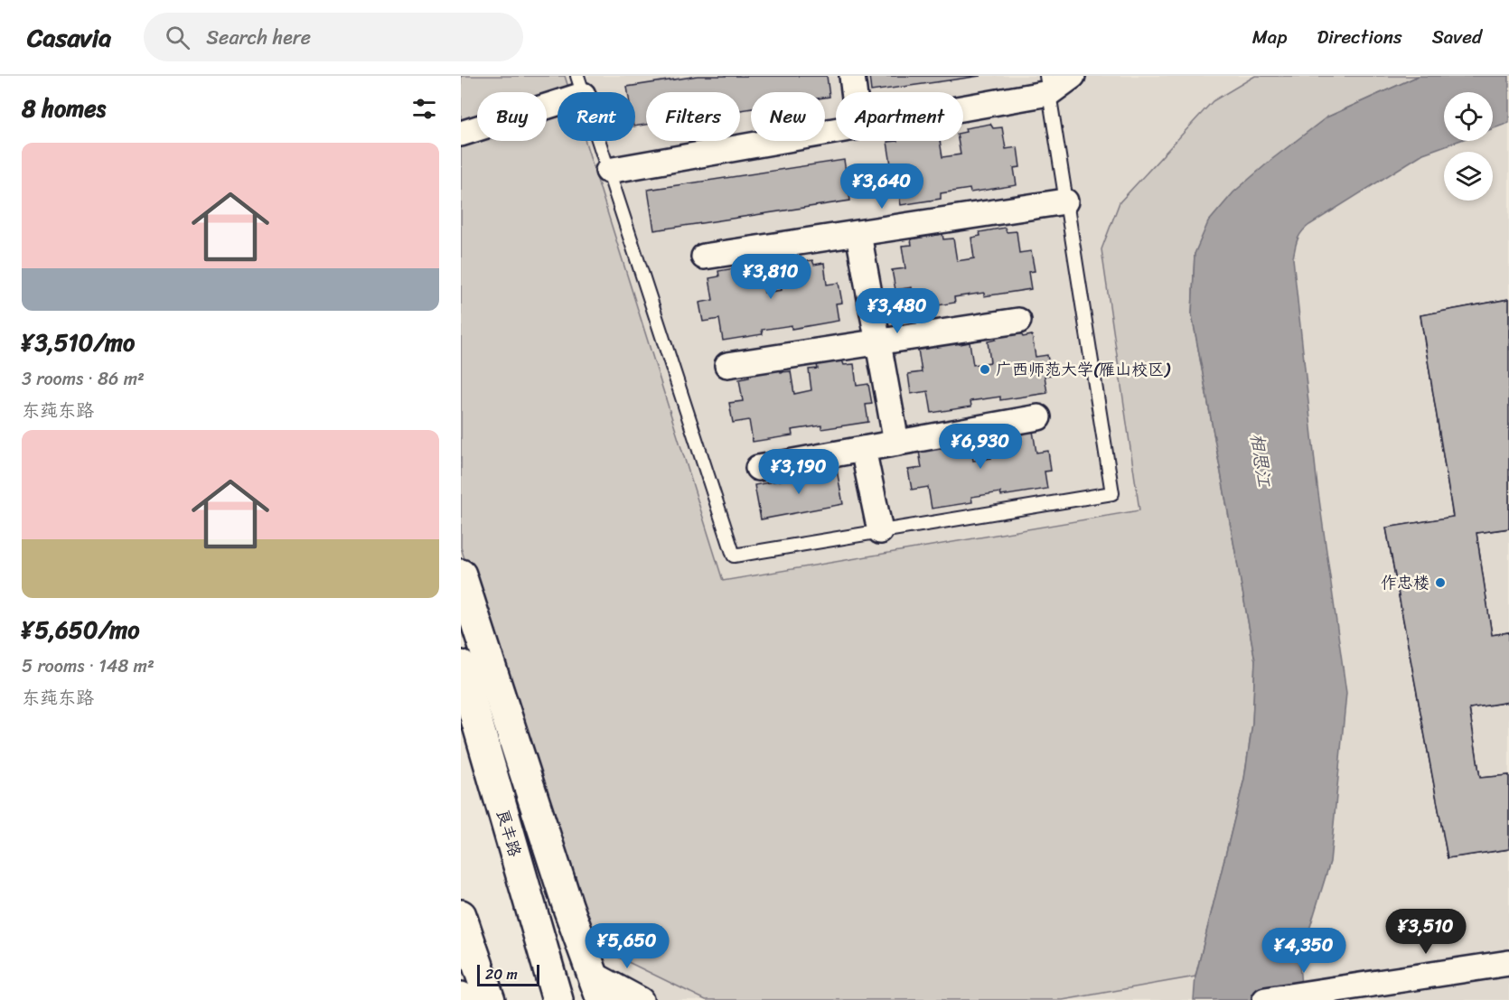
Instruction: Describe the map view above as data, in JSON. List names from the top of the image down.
{
  "streets": {
    "main road": ["良丰路"]
  },
  "water": ["相思江"],
  "places": ["广西师范大学(雁山校区)", "作忠楼"],
  "scale_bar": "20 m",
  "page": {
    "header": "Casavia",
    "search": "Search here",
    "nav": ["Map", "Directions", "Saved"],
    "heading": "8 homes",
    "chip": [
      "Buy",
      "Rent",
      "Filters",
      "New",
      "Apartment"
    ],
    "list": [
      {
        "name": "¥3,510/mo",
        "note": "3 rooms · 86 m² · 东莼东路"
      },
      {
        "name": "¥5,650/mo",
        "note": "5 rooms · 148 m² · 东莼东路"
      }
    ],
    "price": [
      "¥3,640",
      "¥3,810",
      "¥3,480",
      "¥6,930",
      "¥3,190",
      "¥3,510",
      "¥5,650",
      "¥4,350"
    ],
    "scale": "20 m"
  }
}
